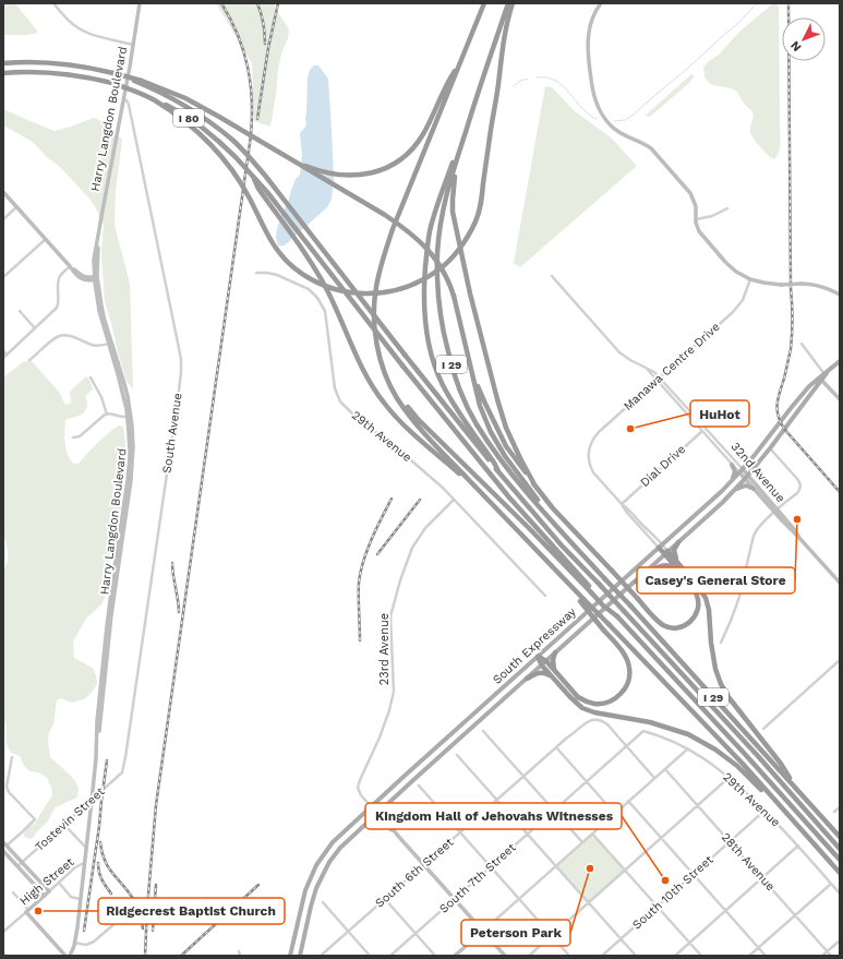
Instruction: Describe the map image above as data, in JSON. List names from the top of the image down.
{
  "streets": {
    "highway": ["I 80", "I 29"],
    "main road": [
      "Harry Langdon Boulevard",
      "32nd Avenue",
      "South Expressway",
      "23rd Avenue",
      "High Street"
    ],
    "street": [
      "Manawa Centre Drive",
      "South Avenue",
      "29th Avenue",
      "Dial Drive",
      "Tostevin Street",
      "28th Avenue",
      "South 6th Street",
      "South 7th Street",
      "South 10th Street"
    ]
  },
  "crossings": [
    ["Harry Langdon Boulevard", "South Avenue"],
    ["Harry Langdon Boulevard", "Tostevin Street"],
    ["Harry Langdon Boulevard", "High Street"],
    ["Manawa Centre Drive", "Dial Drive"],
    ["Manawa Centre Drive", "32nd Avenue"],
    ["South Avenue", "Tostevin Street"],
    ["29th Avenue", "23rd Avenue"],
    ["29th Avenue", "South 7th Street"],
    ["29th Avenue", "South 10th Street"],
    ["Dial Drive", "32nd Avenue"],
    ["32nd Avenue", "South Expressway"],
    ["South Expressway", "23rd Avenue"],
    ["23rd Avenue", "South 6th Street"],
    ["23rd Avenue", "South 7th Street"],
    ["28th Avenue", "South 10th Street"],
    ["South 6th Street", "South 7th Street"]
  ],
  "places": [
    "HuHot",
    "Casey's General Store",
    "Peterson Park",
    "Kingdom Hall of Jehovahs Witnesses",
    "Ridgecrest Baptist Church"
  ],
  "north": "bottom left"
}
